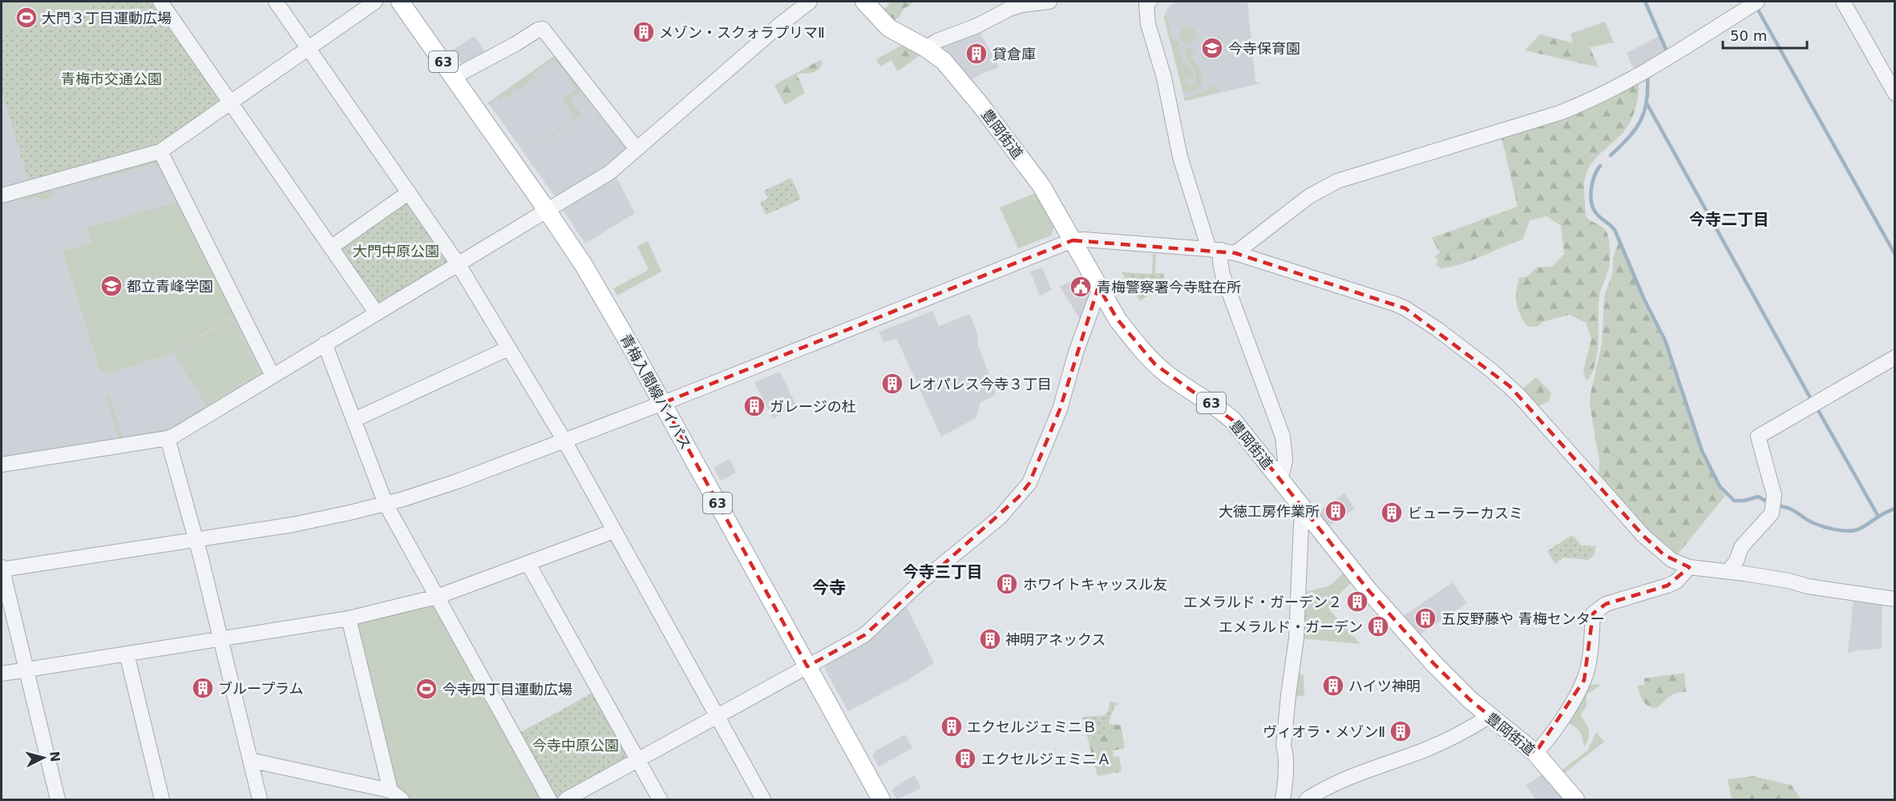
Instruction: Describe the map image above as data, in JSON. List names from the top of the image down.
{
  "streets": {
    "main road": ["63", "豊岡街道", "青梅入間線バイパス"]
  },
  "districts": ["今寺二丁目", "今寺三丁目", "今寺"],
  "parks": ["青梅市交通公園", "大門中原公園", "今寺中原公園"],
  "places": {
    "sports": ["大門３丁目運動広場", "今寺四丁目運動広場"],
    "building": [
      "メゾン・スクォラプリマⅡ",
      "貸倉庫",
      "レオパレス今寺３丁目",
      "ガレージの杜",
      "大徳工房作業所",
      "ビューラーカスミ",
      "ホワイトキャッスル友",
      "エメラルド・ガーデン２",
      "五反野藤や 青梅センター",
      "エメラルド・ガーデン",
      "神明アネックス",
      "ハイツ神明",
      "ブループラム",
      "エクセルジェミニＢ",
      "ヴィオラ・メゾンⅡ",
      "エクセルジェミニＡ"
    ],
    "school or university": ["今寺保育園", "都立青峰学園"],
    "public building": ["青梅警察署今寺駐在所"]
  },
  "scale_bar": "50 m",
  "north": "right"
}
